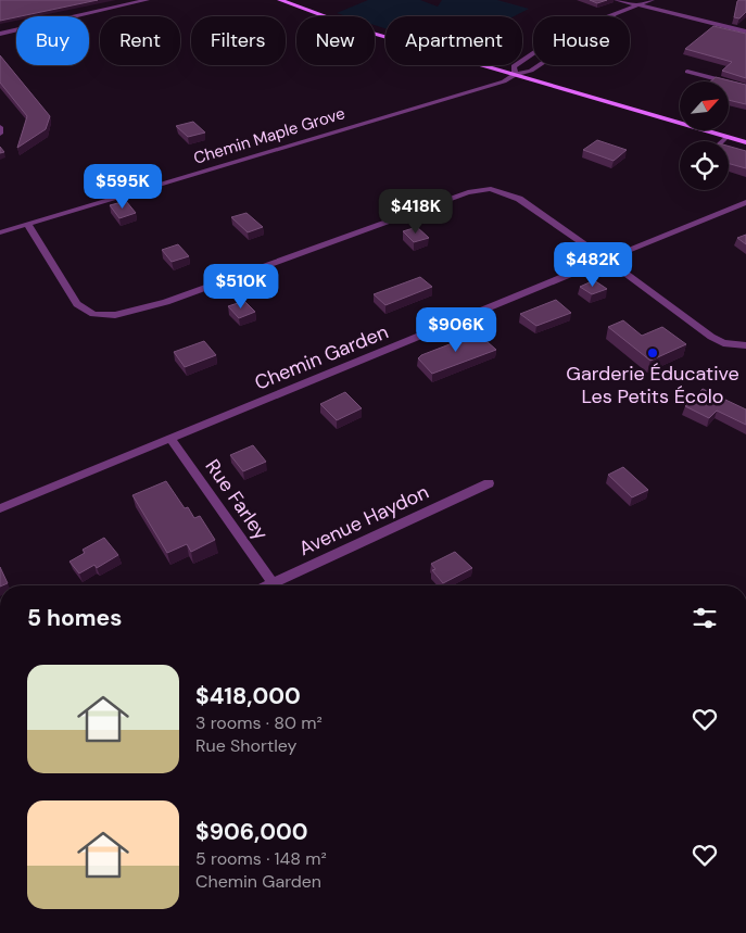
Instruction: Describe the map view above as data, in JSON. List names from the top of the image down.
{
  "streets": {
    "street": [
      "Chemin Maple Grove",
      "Chemin Garden",
      "Rue Farley",
      "Avenue Haydon"
    ]
  },
  "crossings": [
    ["Chemin Garden", "Rue Farley"],
    ["Rue Farley", "Avenue Haydon"]
  ],
  "places": ["Garderie Éducative Les Petits Écolo"],
  "north": "top right",
  "page": {
    "chip": [
      "Buy",
      "Rent",
      "Filters",
      "New",
      "Apartment",
      "House"
    ],
    "price": [
      "$595K",
      "$418K",
      "$482K",
      "$510K",
      "$906K"
    ],
    "heading": "5 homes",
    "list": [
      {
        "name": "$418,000",
        "note": "3 rooms · 80 m² · Rue Shortley"
      },
      {
        "name": "$906,000",
        "note": "5 rooms · 148 m² · Chemin Garden"
      }
    ]
  }
}
